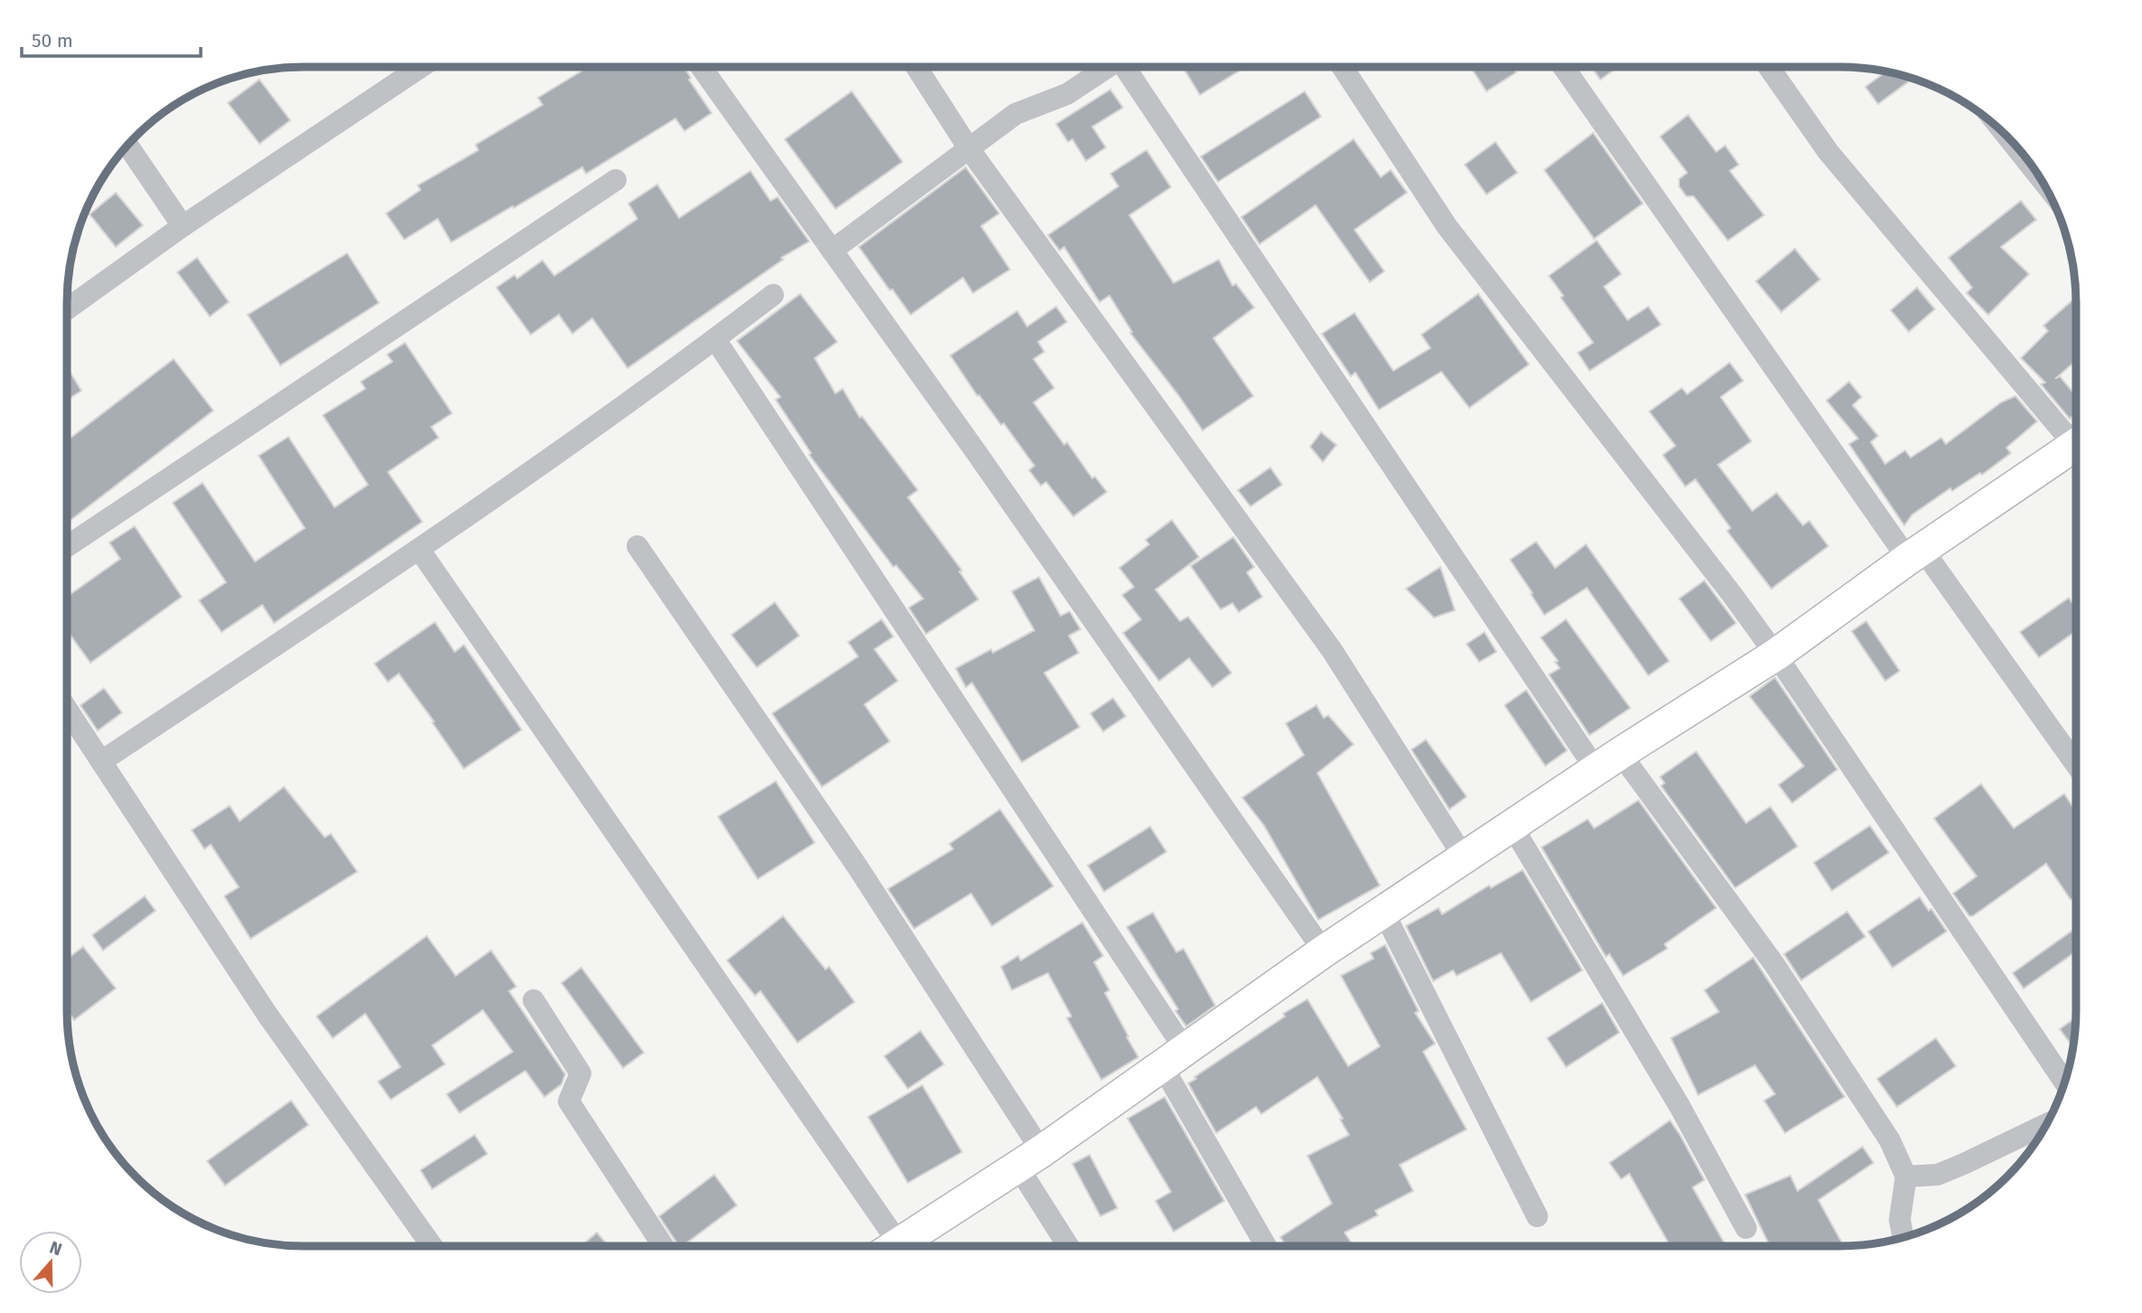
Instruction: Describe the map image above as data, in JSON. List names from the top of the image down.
{
  "scale_bar": "50 m",
  "north": "top"
}
